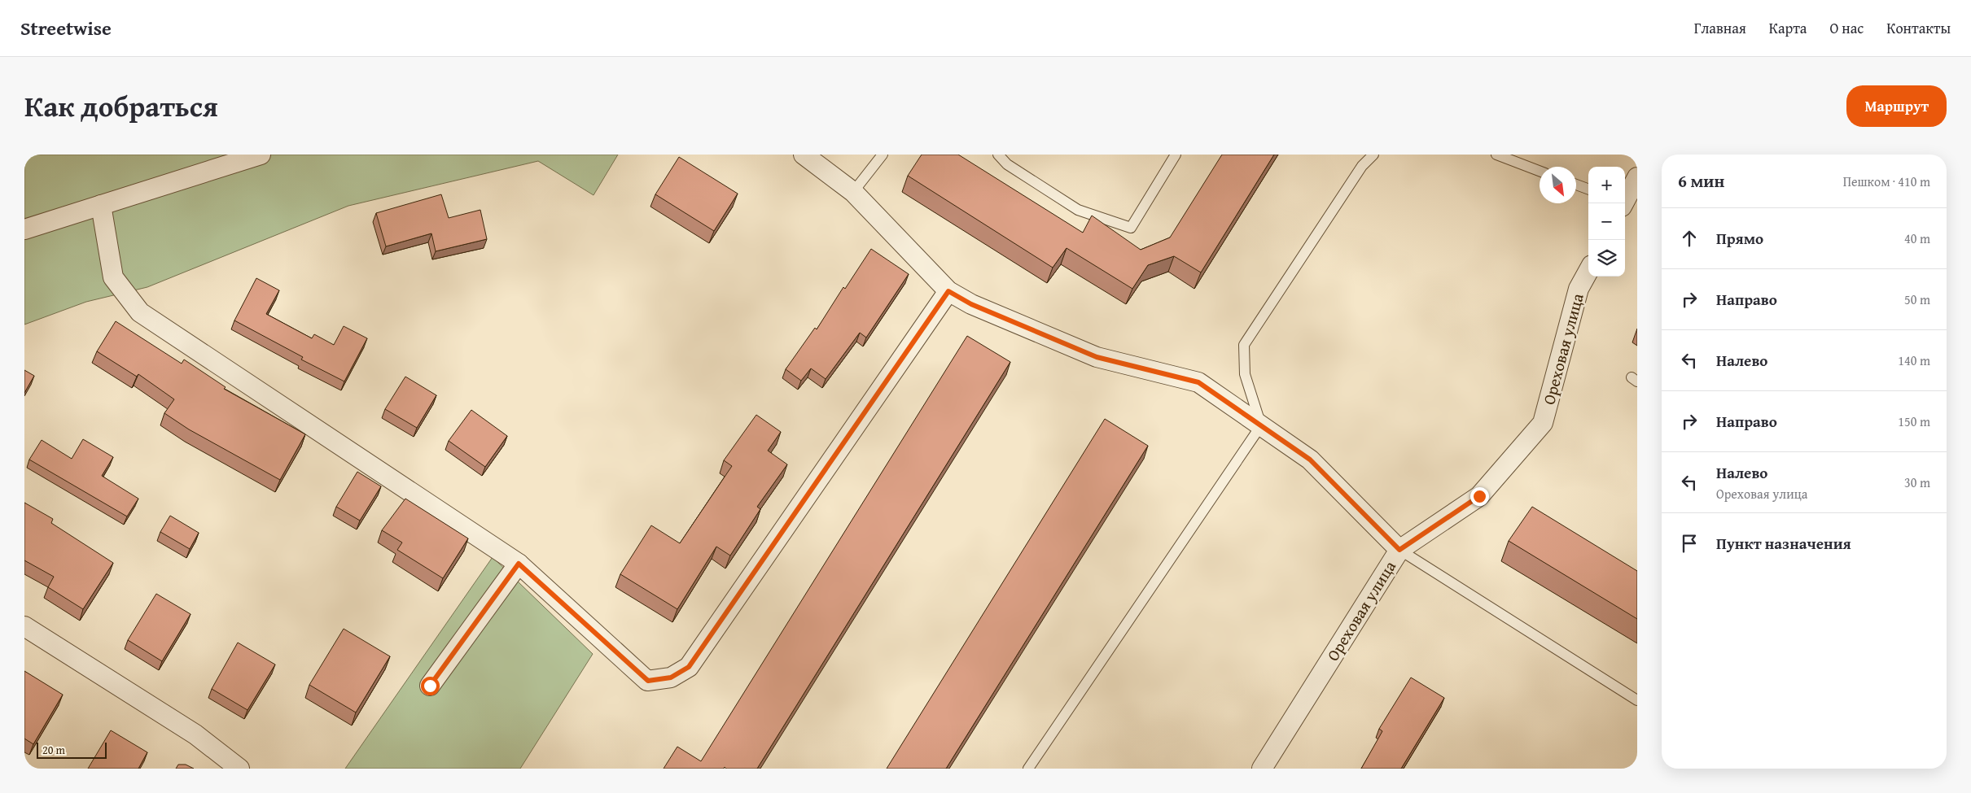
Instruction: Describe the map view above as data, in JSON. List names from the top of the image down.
{
  "streets": {
    "street": ["Ореховая улица"]
  },
  "scale_bar": "20 m",
  "north": "bottom right",
  "page": {
    "header": "Streetwise",
    "nav": [
      "Главная",
      "Карта",
      "О нас",
      "Контакты"
    ],
    "title": "Как добраться",
    "buttons": "Маршрут",
    "heading": ["6 мин", "Пешком · 410 m"],
    "map_buttons": ["+", "−"],
    "list": [
      ["Прямо", "40 m"],
      ["Направо", "50 m"],
      ["Налево", "140 m"],
      ["Направо", "150 m"],
      ["Налево", "Ореховая улица", "30 m"],
      "Пункт назначения"
    ],
    "scale": "20 m"
  }
}
